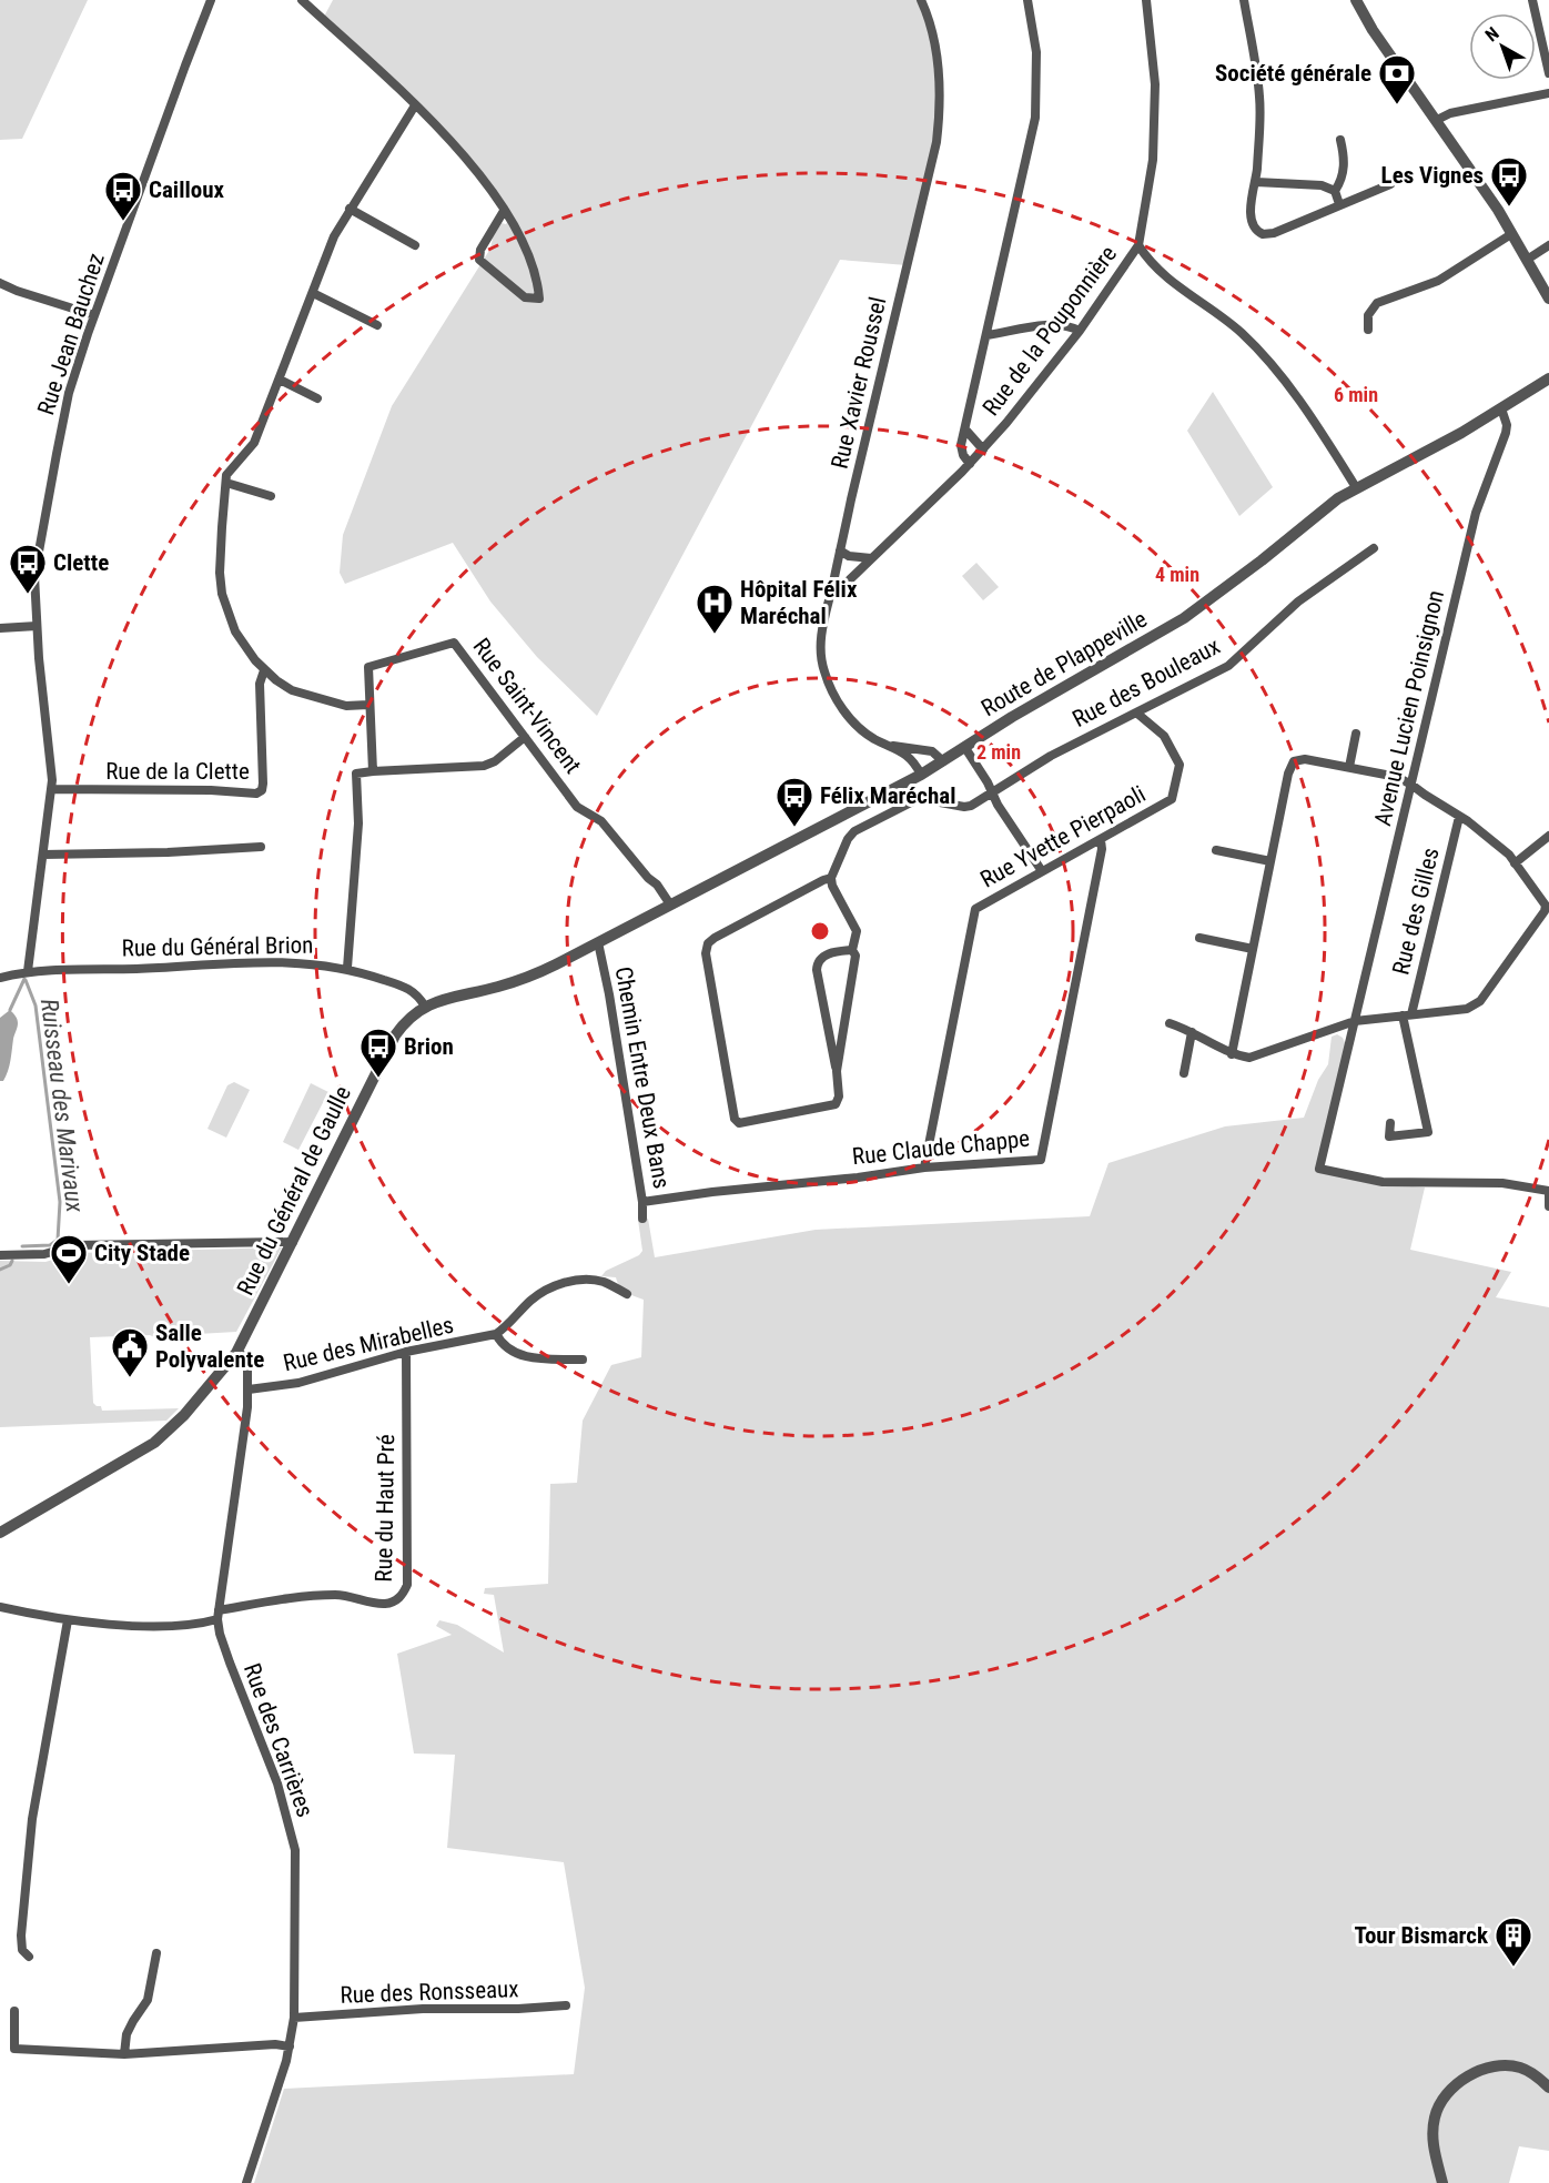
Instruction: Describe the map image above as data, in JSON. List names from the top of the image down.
{
  "streets": {
    "street": [
      "Rue de la Pouponnière",
      "Rue Jean Bauchez",
      "Rue Xavier Roussel",
      "Route de Plappeville",
      "Rue des Bouleaux",
      "Rue Saint-Vincent",
      "Avenue Lucien Poinsignon",
      "Rue de la Clette",
      "Rue Yvette Pierpaoli",
      "Rue des Gilles",
      "Rue du Général Brion",
      "Chemin Entre Deux Bans",
      "Rue Claude Chappe",
      "Rue du Général de Gaulle",
      "Rue des Mirabelles",
      "Rue du Haut Pré",
      "Rue des Carrières",
      "Rue des Ronsseaux"
    ]
  },
  "crossings": [
    ["Rue de la Pouponnière", "Rue Xavier Roussel"],
    ["Rue de la Pouponnière", "Route de Plappeville"],
    ["Rue Jean Bauchez", "Rue de la Clette"],
    ["Rue Jean Bauchez", "Rue du Général Brion"],
    ["Rue Xavier Roussel", "Route de Plappeville"],
    ["Route de Plappeville", "Avenue Lucien Poinsignon"],
    ["Route de Plappeville", "Rue du Général de Gaulle"],
    ["Rue des Bouleaux", "Rue Yvette Pierpaoli"],
    ["Rue Saint-Vincent", "Rue du Général de Gaulle"],
    ["Rue Yvette Pierpaoli", "Rue Claude Chappe"],
    ["Rue du Général Brion", "Rue du Général de Gaulle"],
    ["Chemin Entre Deux Bans", "Rue Claude Chappe"],
    ["Chemin Entre Deux Bans", "Rue du Général de Gaulle"],
    ["Rue du Général de Gaulle", "Rue des Carrières"],
    ["Rue des Mirabelles", "Rue du Haut Pré"],
    ["Rue des Mirabelles", "Rue des Carrières"],
    ["Rue du Haut Pré", "Rue des Carrières"],
    ["Rue des Carrières", "Rue des Ronsseaux"]
  ],
  "water": ["Ruisseau des Marivaux"],
  "places": {
    "bank": ["Société générale"],
    "bus stop": [
      "Les Vignes",
      "Cailloux",
      "Clette",
      "Félix Maréchal",
      "Brion"
    ],
    "hospital": ["Hôpital Félix Maréchal"],
    "sports": ["City Stade"],
    "public building": ["Salle Polyvalente"],
    "building": ["Tour Bismarck"]
  },
  "north": "top left",
  "rings": ["6 min", "4 min", "2 min"]
}
